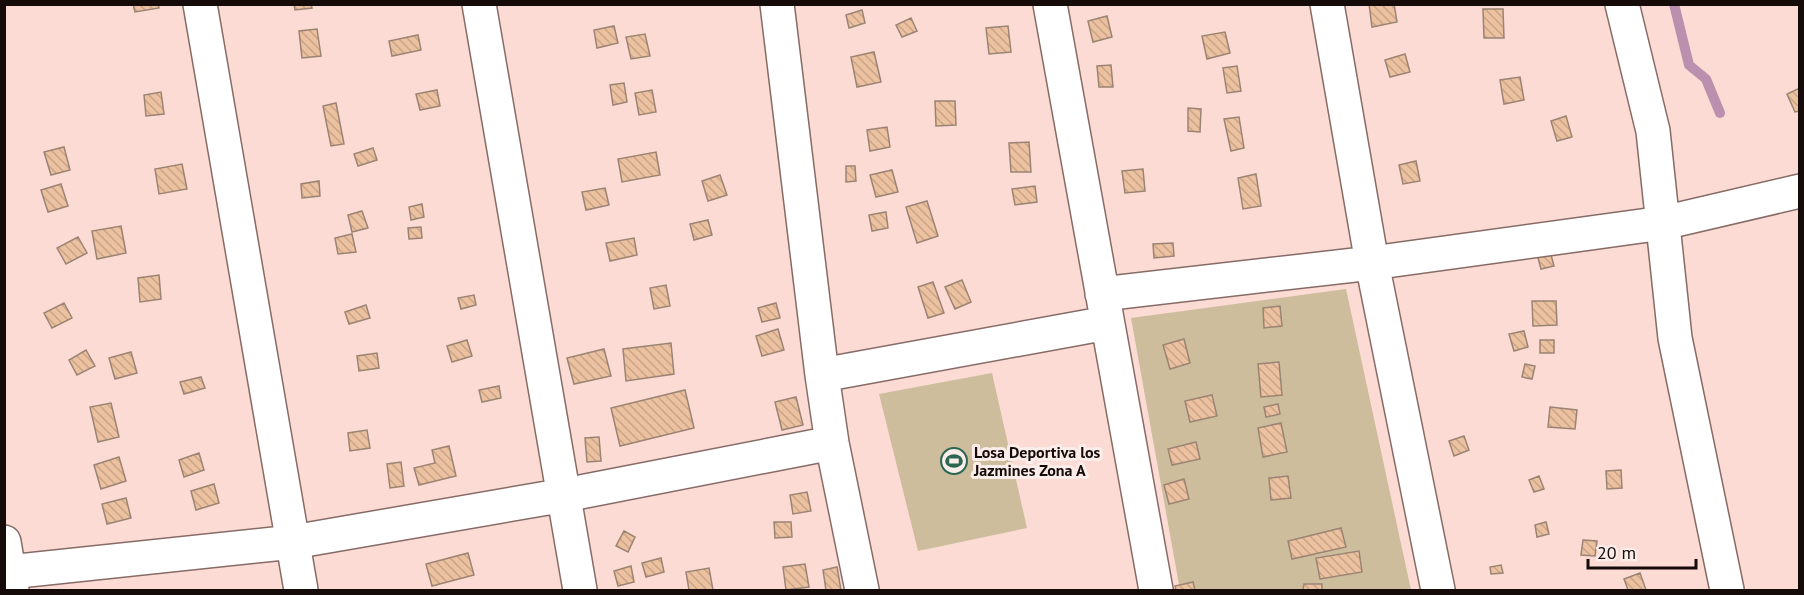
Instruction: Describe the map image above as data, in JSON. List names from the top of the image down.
{
  "places": {
    "sports": ["Losa Deportiva los Jazmines Zona A"]
  },
  "scale_bar": "20 m"
}
